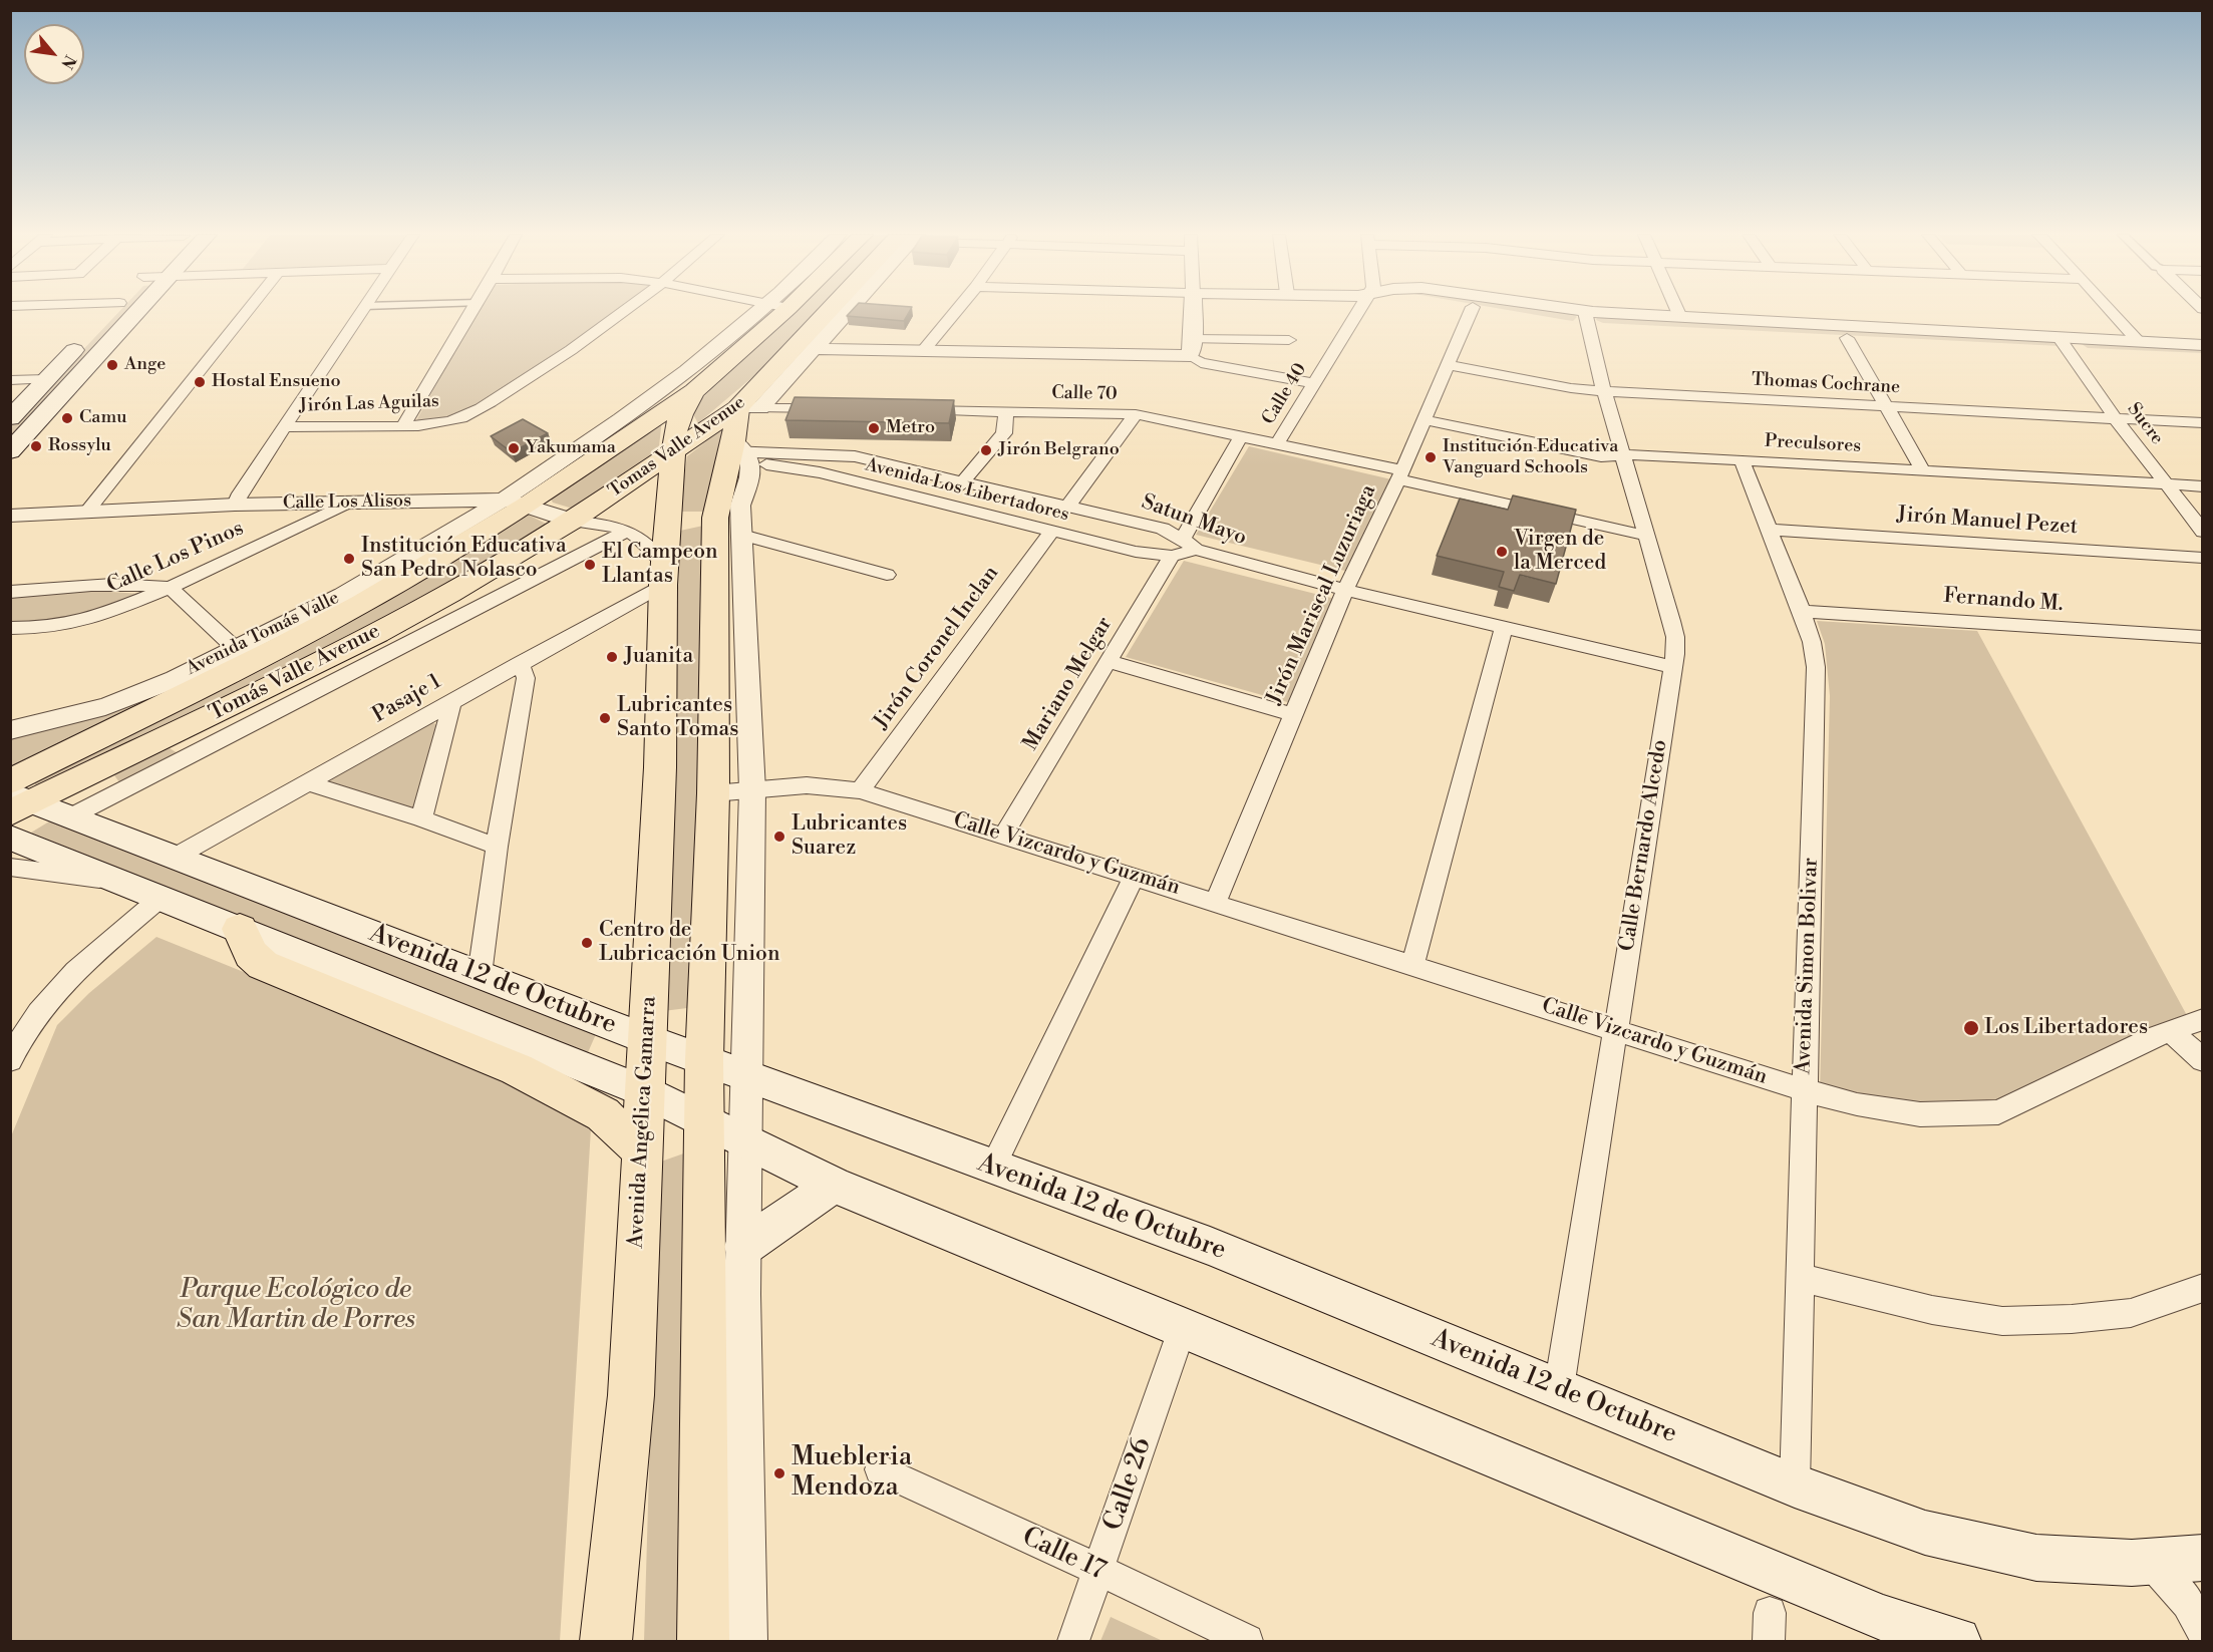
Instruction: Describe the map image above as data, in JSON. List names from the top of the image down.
{
  "streets": {
    "main road": [
      "Tomas Valle Avenue",
      "Tomás Valle Avenue",
      "Avenida 12 de Octubre",
      "Avenida Angélica Gamarra"
    ],
    "street": [
      "Thomas Cochrane",
      "Calle 70",
      "Calle 40",
      "Jirón Las Aguilas",
      "Sucre",
      "Preculsores",
      "Avenida Los Libertadores",
      "Calle Los Alisos",
      "Satun Mayo",
      "Jirón Manuel Pezet",
      "Calle Los Pinos",
      "Jirón Mariscal Luzuriaga",
      "Fernando M.",
      "Avenida Tomás Valle",
      "Jirón Coronel Inclan",
      "Mariano Melgar",
      "Pasaje 1",
      "Calle Bernardo Alcedo",
      "Calle Vizcardo y Guzmán",
      "Avenida Simon Bolivar",
      "Calle 26",
      "Calle 17"
    ]
  },
  "crossings": [
    ["Thomas Cochrane", "Sucre"],
    ["Thomas Cochrane", "Jirón Mariscal Luzuriaga"],
    ["Thomas Cochrane", "Calle Bernardo Alcedo"],
    ["Calle 70", "Calle 40"],
    ["Calle 70", "Jirón Mariscal Luzuriaga"],
    ["Calle 70", "Calle Bernardo Alcedo"],
    ["Sucre", "Preculsores"],
    ["Preculsores", "Jirón Mariscal Luzuriaga"],
    ["Preculsores", "Calle Bernardo Alcedo"],
    ["Preculsores", "Avenida Simon Bolivar"],
    ["Tomas Valle Avenue", "Calle Los Alisos"],
    ["Tomas Valle Avenue", "Avenida Tomás Valle"],
    ["Tomas Valle Avenue", "Tomás Valle Avenue"],
    ["Tomas Valle Avenue", "Avenida Angélica Gamarra"],
    ["Avenida Los Libertadores", "Satun Mayo"],
    ["Avenida Los Libertadores", "Jirón Coronel Inclan"],
    ["Avenida Los Libertadores", "Mariano Melgar"],
    ["Calle Los Alisos", "Calle Los Pinos"],
    ["Calle Los Alisos", "Avenida Tomás Valle"],
    ["Calle Los Alisos", "Tomás Valle Avenue"],
    ["Calle Los Alisos", "Pasaje 1"],
    ["Calle Los Alisos", "Avenida Angélica Gamarra"],
    ["Satun Mayo", "Jirón Mariscal Luzuriaga"],
    ["Satun Mayo", "Calle Bernardo Alcedo"],
    ["Jirón Manuel Pezet", "Avenida Simon Bolivar"],
    ["Jirón Mariscal Luzuriaga", "Calle Vizcardo y Guzmán"],
    ["Fernando M.", "Avenida Simon Bolivar"],
    ["Avenida Tomás Valle", "Tomás Valle Avenue"],
    ["Jirón Coronel Inclan", "Calle Vizcardo y Guzmán"],
    ["Tomás Valle Avenue", "Avenida 12 de Octubre"],
    ["Mariano Melgar", "Calle Vizcardo y Guzmán"],
    ["Pasaje 1", "Avenida 12 de Octubre"],
    ["Pasaje 1", "Avenida Angélica Gamarra"],
    ["Calle Bernardo Alcedo", "Calle Vizcardo y Guzmán"],
    ["Calle Bernardo Alcedo", "Avenida 12 de Octubre"],
    ["Calle Vizcardo y Guzmán", "Avenida Simon Bolivar"],
    ["Avenida Simon Bolivar", "Avenida 12 de Octubre"],
    ["Avenida 12 de Octubre", "Avenida Angélica Gamarra"],
    ["Avenida 12 de Octubre", "Calle 26"],
    ["Calle 26", "Calle 17"]
  ],
  "parks": ["Parque Ecológico de San Martin de Porres"],
  "places": [
    "Ange",
    "Hostal Ensueno",
    "Camu",
    "Metro",
    "Rossylu",
    "Yakumama",
    "Jirón Belgrano",
    "Institución Educativa Vanguard Schools",
    "Virgen de la Merced",
    "Institución Educativa San Pedro Nolasco",
    "El Campeon Llantas",
    "Juanita",
    "Lubricantes Santo Tomas",
    "Lubricantes Suarez",
    "Centro de Lubricación Union",
    "Los Libertadores",
    "Muebleria Mendoza"
  ],
  "north": "bottom right"
}
